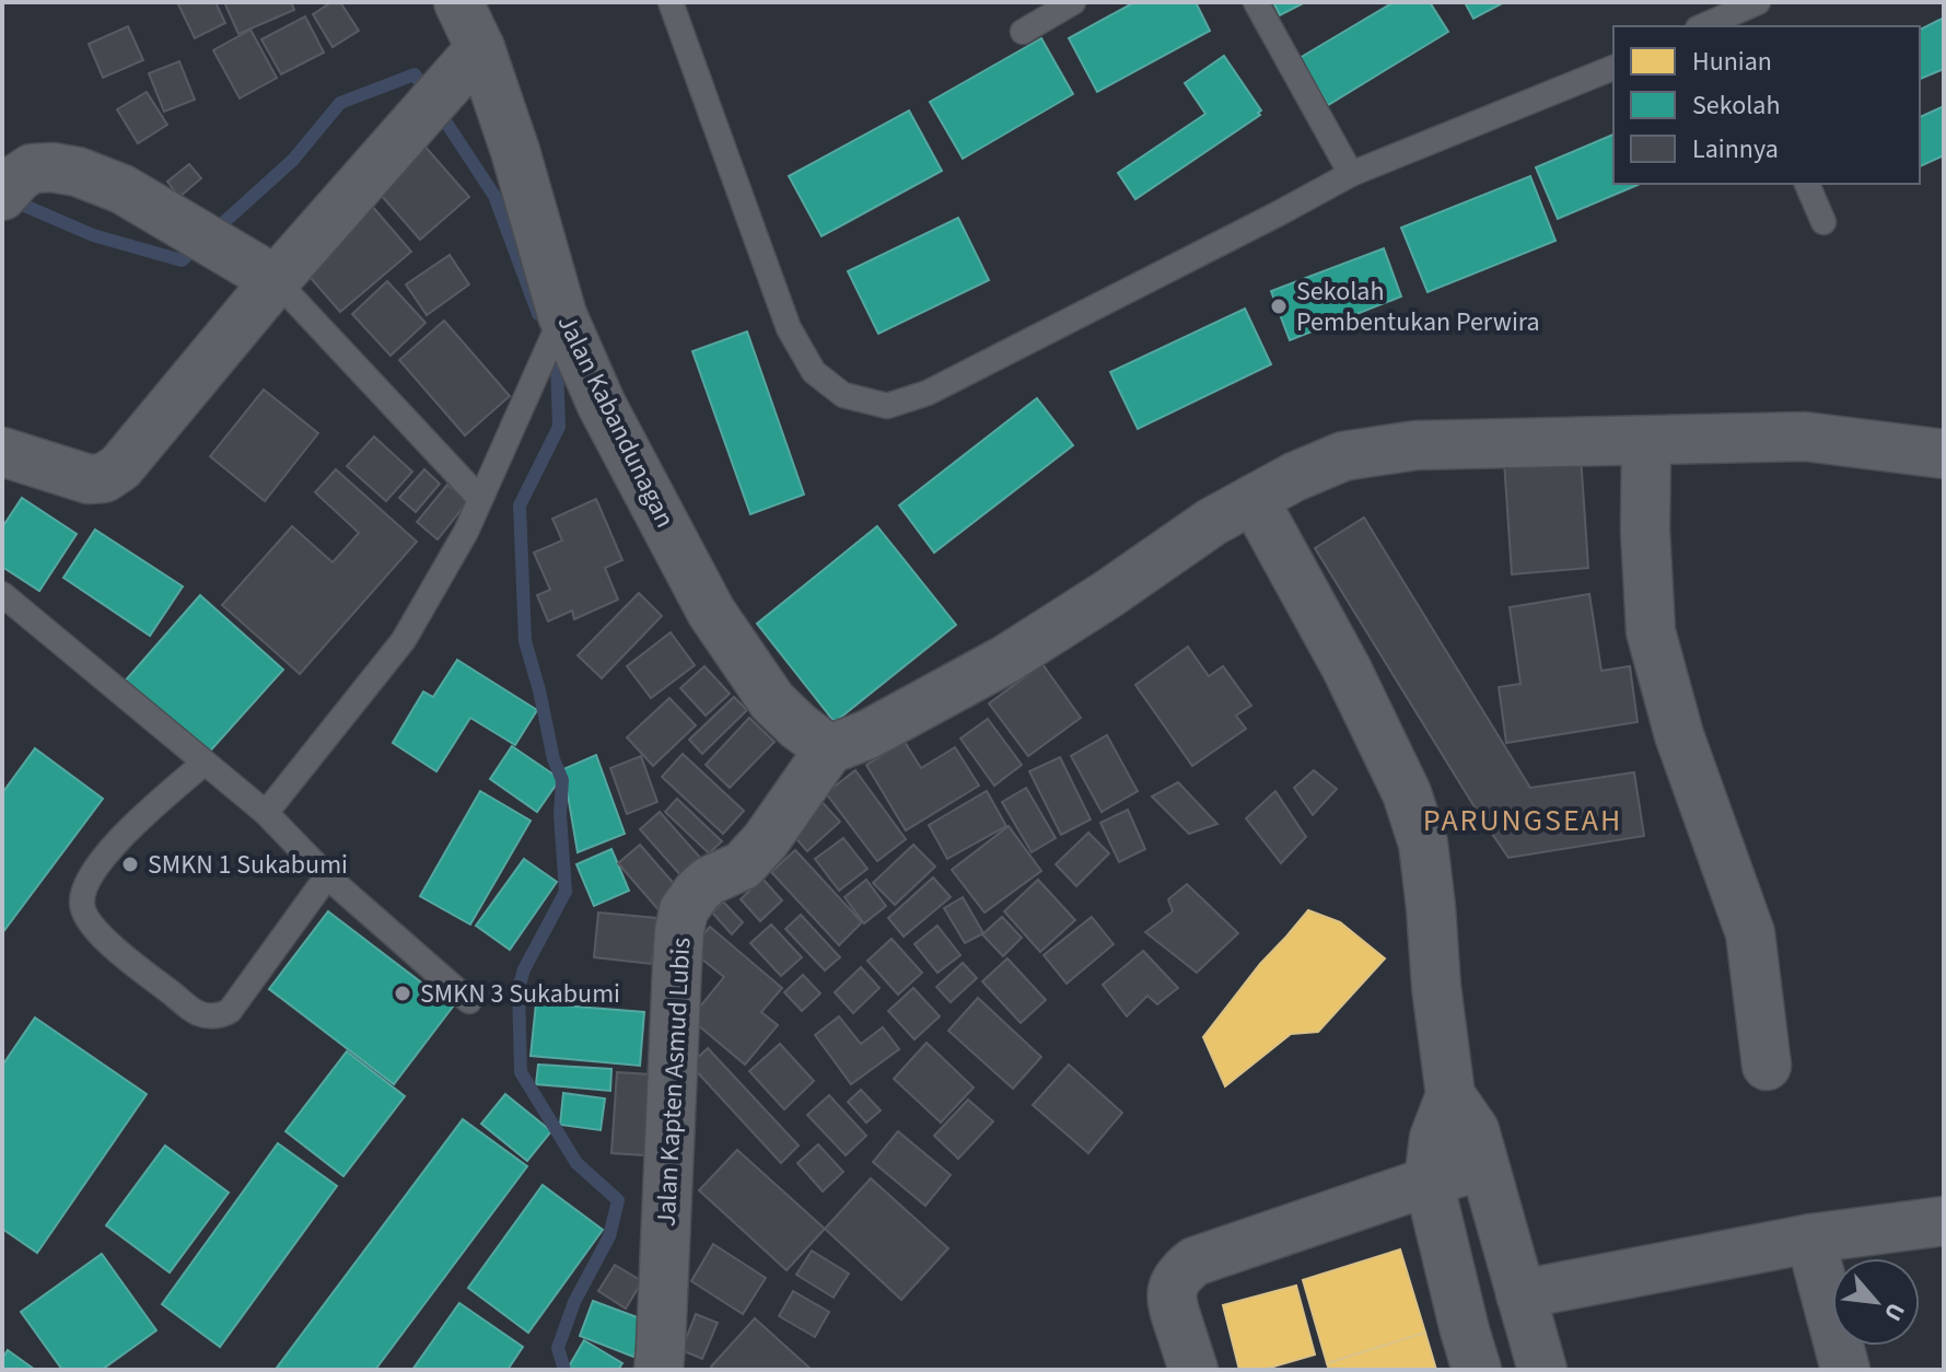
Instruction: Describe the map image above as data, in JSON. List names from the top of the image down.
{
  "streets": {
    "street": ["Jalan Kabandunagan", "Jalan Kapten Asmud Lubis"]
  },
  "crossings": [
    ["Jalan Kabandunagan", "Jalan Kapten Asmud Lubis"]
  ],
  "districts": ["PARUNGSEAH"],
  "places": ["Sekolah Pembentukan Perwira", "SMKN 1 Sukabumi", "SMKN 3 Sukabumi"],
  "legend": ["Hunian", "Sekolah", "Lainnya"],
  "north": "bottom right"
}
